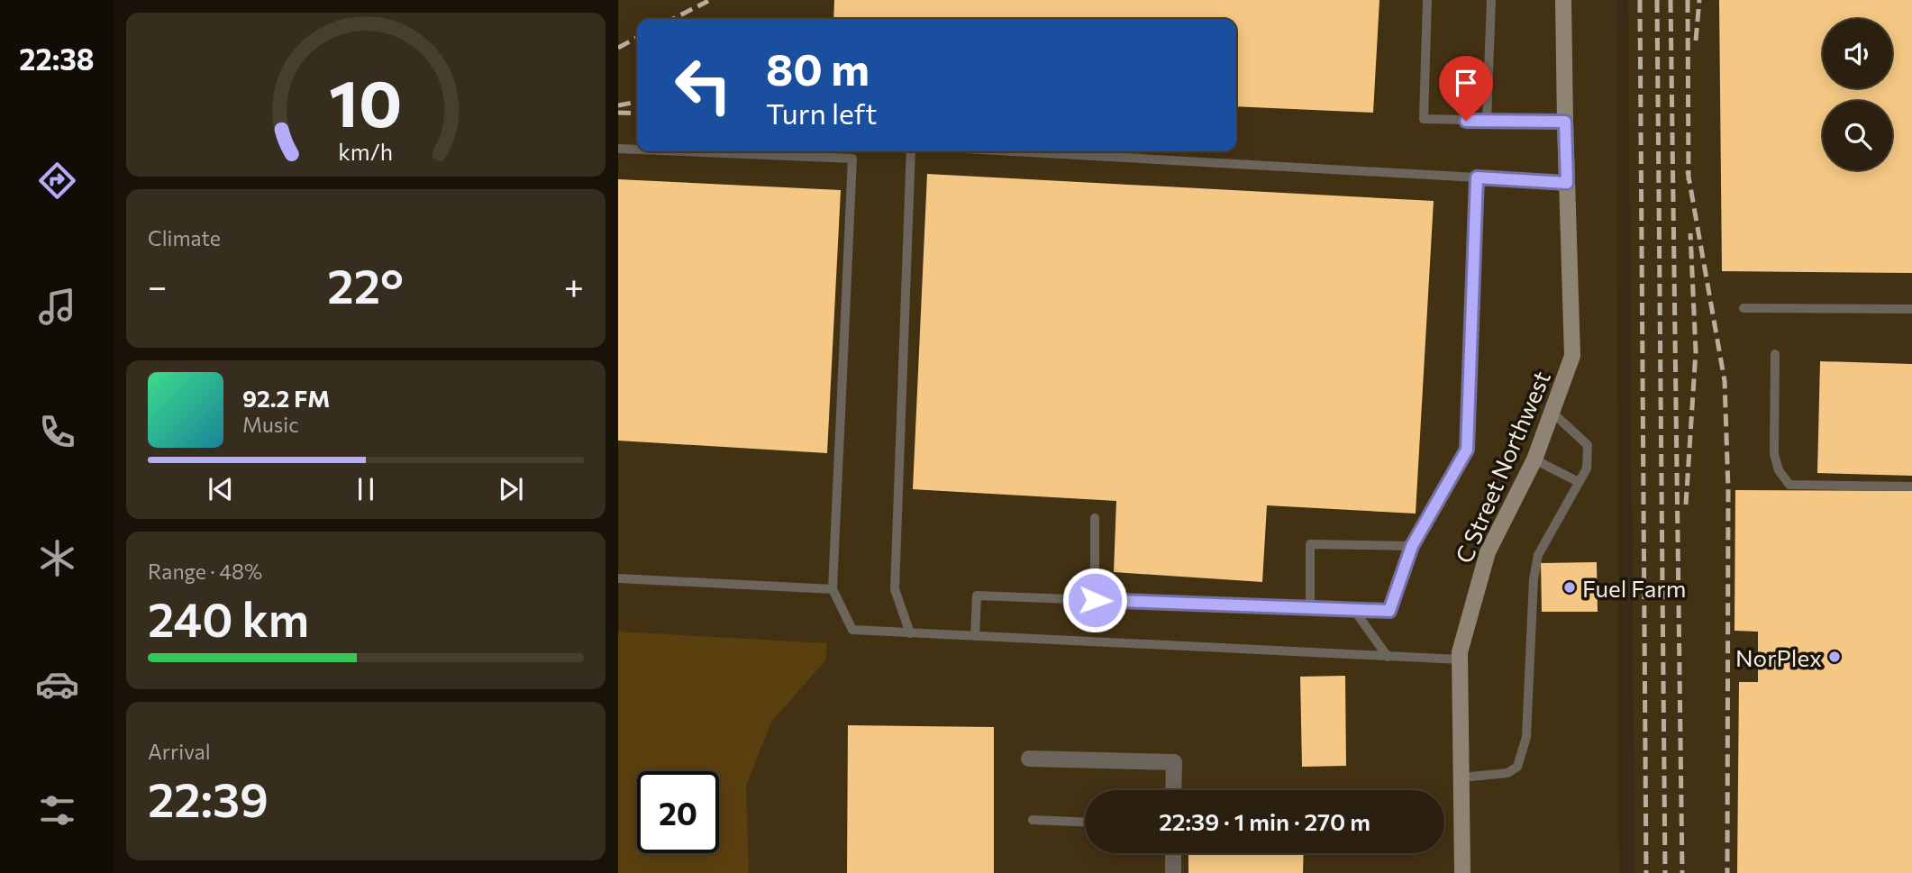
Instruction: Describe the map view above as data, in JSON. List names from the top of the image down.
{
  "streets": {
    "street": ["C Street Northwest"]
  },
  "places": ["Fuel Farm", "NorPlex"],
  "page": {
    "tabs": "22:38",
    "turn": ["80 m", "Turn left"],
    "tile": [
      "Climate",
      ["Range · 48%", "240 km"],
      ["Arrival", "22:39"]
    ],
    "heat": ["−", "22°", "+"],
    "song": ["92.2 FM", "Music"],
    "limit": "20",
    "trip": "22:39 · 1 min · 270 m",
    "gauge": ["10", "km/h"]
  }
}
